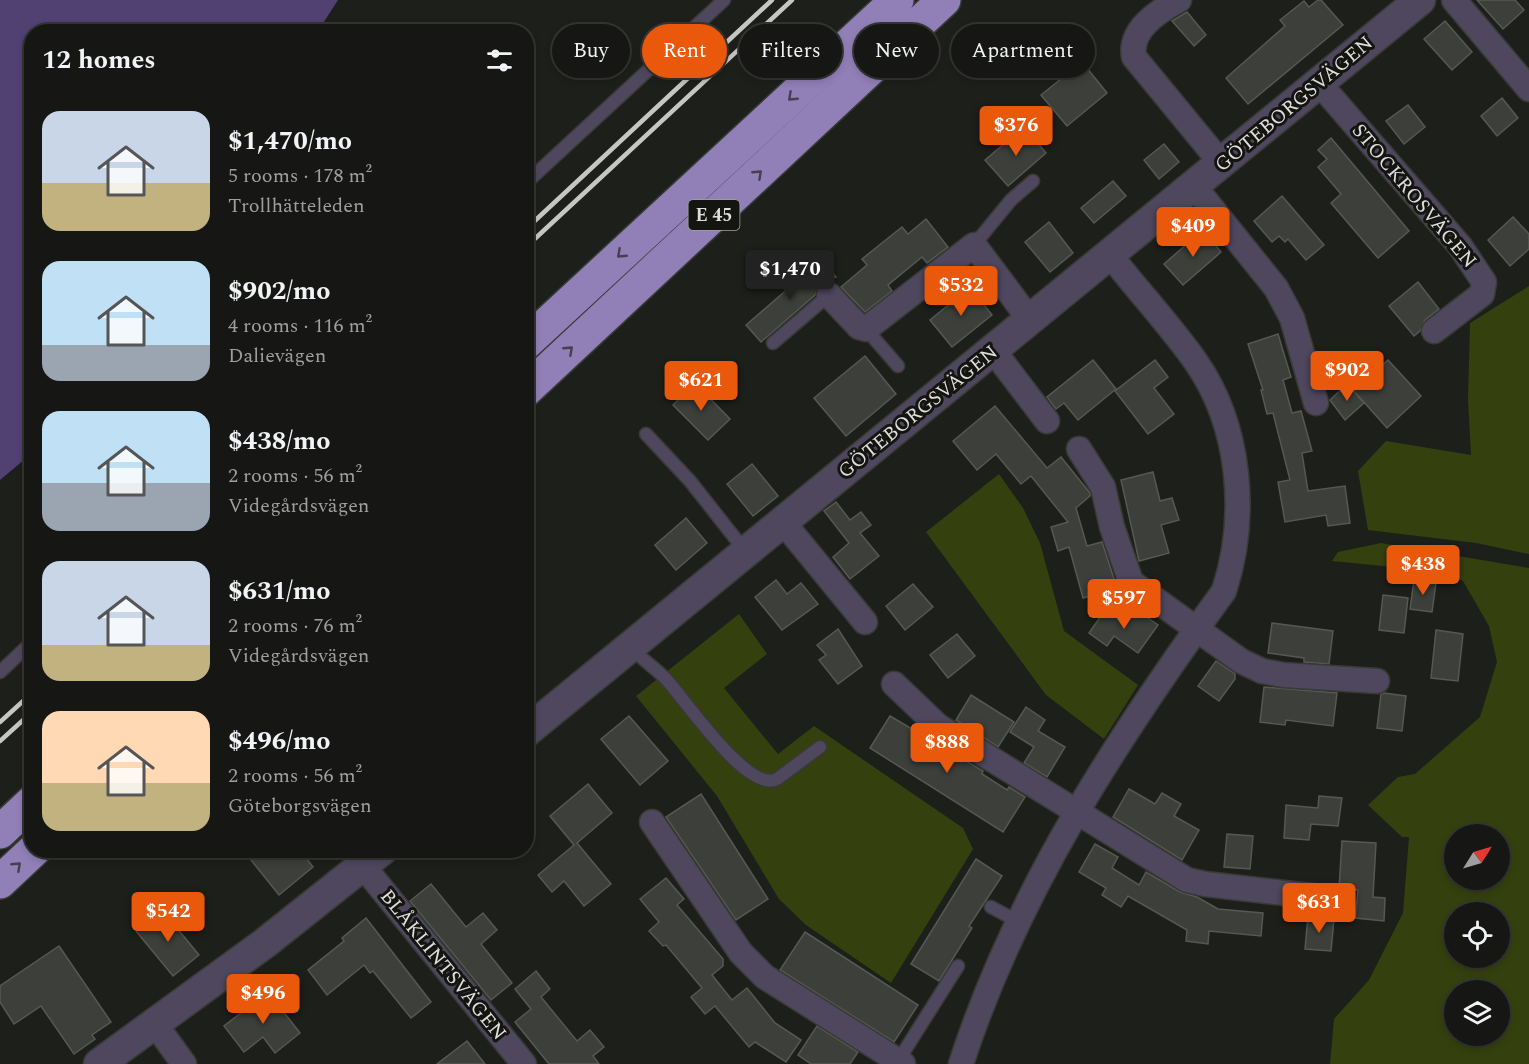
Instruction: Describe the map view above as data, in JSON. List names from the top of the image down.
{
  "streets": {
    "highway": ["E 45"],
    "street": ["GÖTEBORGSVÄGEN", "STOCKROSVÄGEN", "BLÅKLINTSVÄGEN"]
  },
  "crossings": [
    ["GÖTEBORGSVÄGEN", "STOCKROSVÄGEN"]
  ],
  "north": "top right",
  "page": {
    "chip": [
      "Buy",
      "Rent",
      "Filters",
      "New",
      "Apartment"
    ],
    "heading": "12 homes",
    "list": [
      {
        "name": "$1,470/mo",
        "note": "5 rooms · 178 m² · Trollhätteleden"
      },
      {
        "name": "$902/mo",
        "note": "4 rooms · 116 m² · Dalievägen"
      },
      {
        "name": "$438/mo",
        "note": "2 rooms · 56 m² · Videgårdsvägen"
      },
      {
        "name": "$631/mo",
        "note": "2 rooms · 76 m² · Videgårdsvägen"
      },
      {
        "name": "$496/mo",
        "note": "2 rooms · 56 m² · Göteborgsvägen"
      }
    ],
    "price": [
      "$376",
      "$409",
      "$1,470",
      "$532",
      "$902",
      "$621",
      "$438",
      "$597",
      "$888",
      "$631",
      "$542",
      "$496"
    ]
  }
}
